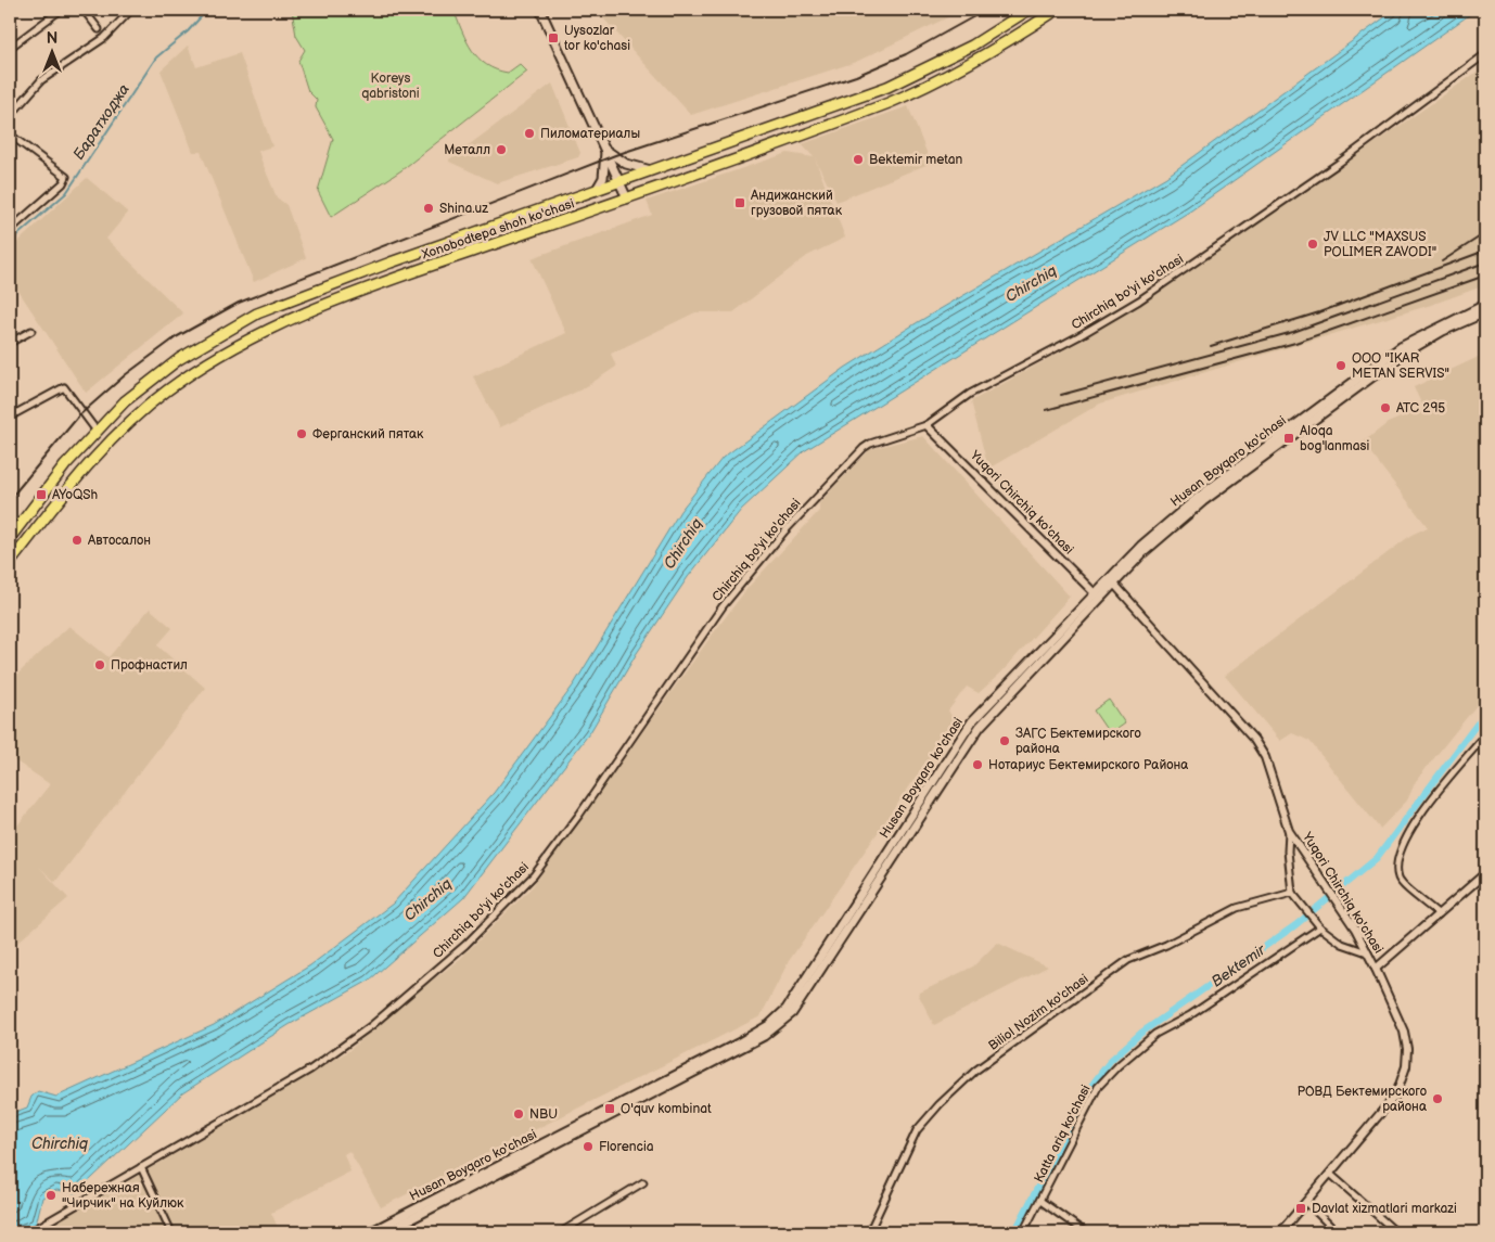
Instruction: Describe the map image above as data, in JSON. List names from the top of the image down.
{
  "streets": {
    "highway": ["Xonobodtepa shoh ko'chasi"],
    "main road": ["Husan Boyqaro ko'chasi"],
    "street": [
      "Chirchiq bo'yi ko'chasi",
      "Yuqori Chirchiq ko'chasi",
      "Biliol Nozim ko'chasi",
      "Katta ariq ko'chasi"
    ]
  },
  "crossings": [
    ["Chirchiq bo'yi ko'chasi", "Yuqori Chirchiq ko'chasi"],
    ["Husan Boyqaro ko'chasi", "Yuqori Chirchiq ko'chasi"]
  ],
  "water": ["Баратходжа", "Chirchiq", "Bektemir"],
  "parks": ["Koreys qabristoni"],
  "places": {
    "transit": [
      "Uysozlar tor ko'chasi",
      "Андижанский грузовой пятак",
      "Aloqa bog'lanmasi",
      "AYoQSh",
      "O'quv kombinat",
      "Davlat xizmatlari markazi"
    ],
    "other": [
      "Пиломатериалы",
      "Металл",
      "Bektemir metan",
      "Shina.uz",
      "JV LLC \"MAXSUS POLIMER ZAVODI\"",
      "OOO \"IKAR METAN SERVIS\"",
      "ATC 295",
      "Ферганский пятак",
      "Автосалон",
      "Профнастил",
      "ЗАГС Бектемирского района",
      "Нотариус Бектемирского Района",
      "РОВД Бектемирского района",
      "NBU",
      "Florencia",
      "Набережная \"Чирчик\" на Куйлюк"
    ]
  },
  "north": "top"
}
